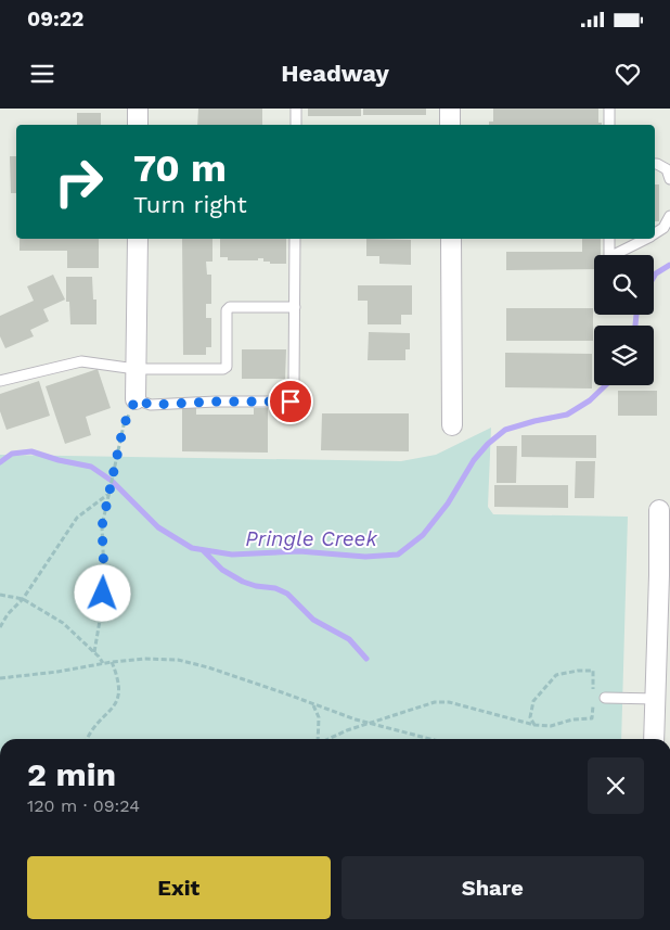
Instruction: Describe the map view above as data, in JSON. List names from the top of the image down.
{
  "water": ["Pringle Creek"],
  "page": {
    "status": "09:22",
    "header": "Headway",
    "turn": ["70 m", "Turn right"],
    "heading": ["2 min", "120 m · 09:24"],
    "buttons": ["Exit", "Share"]
  }
}
